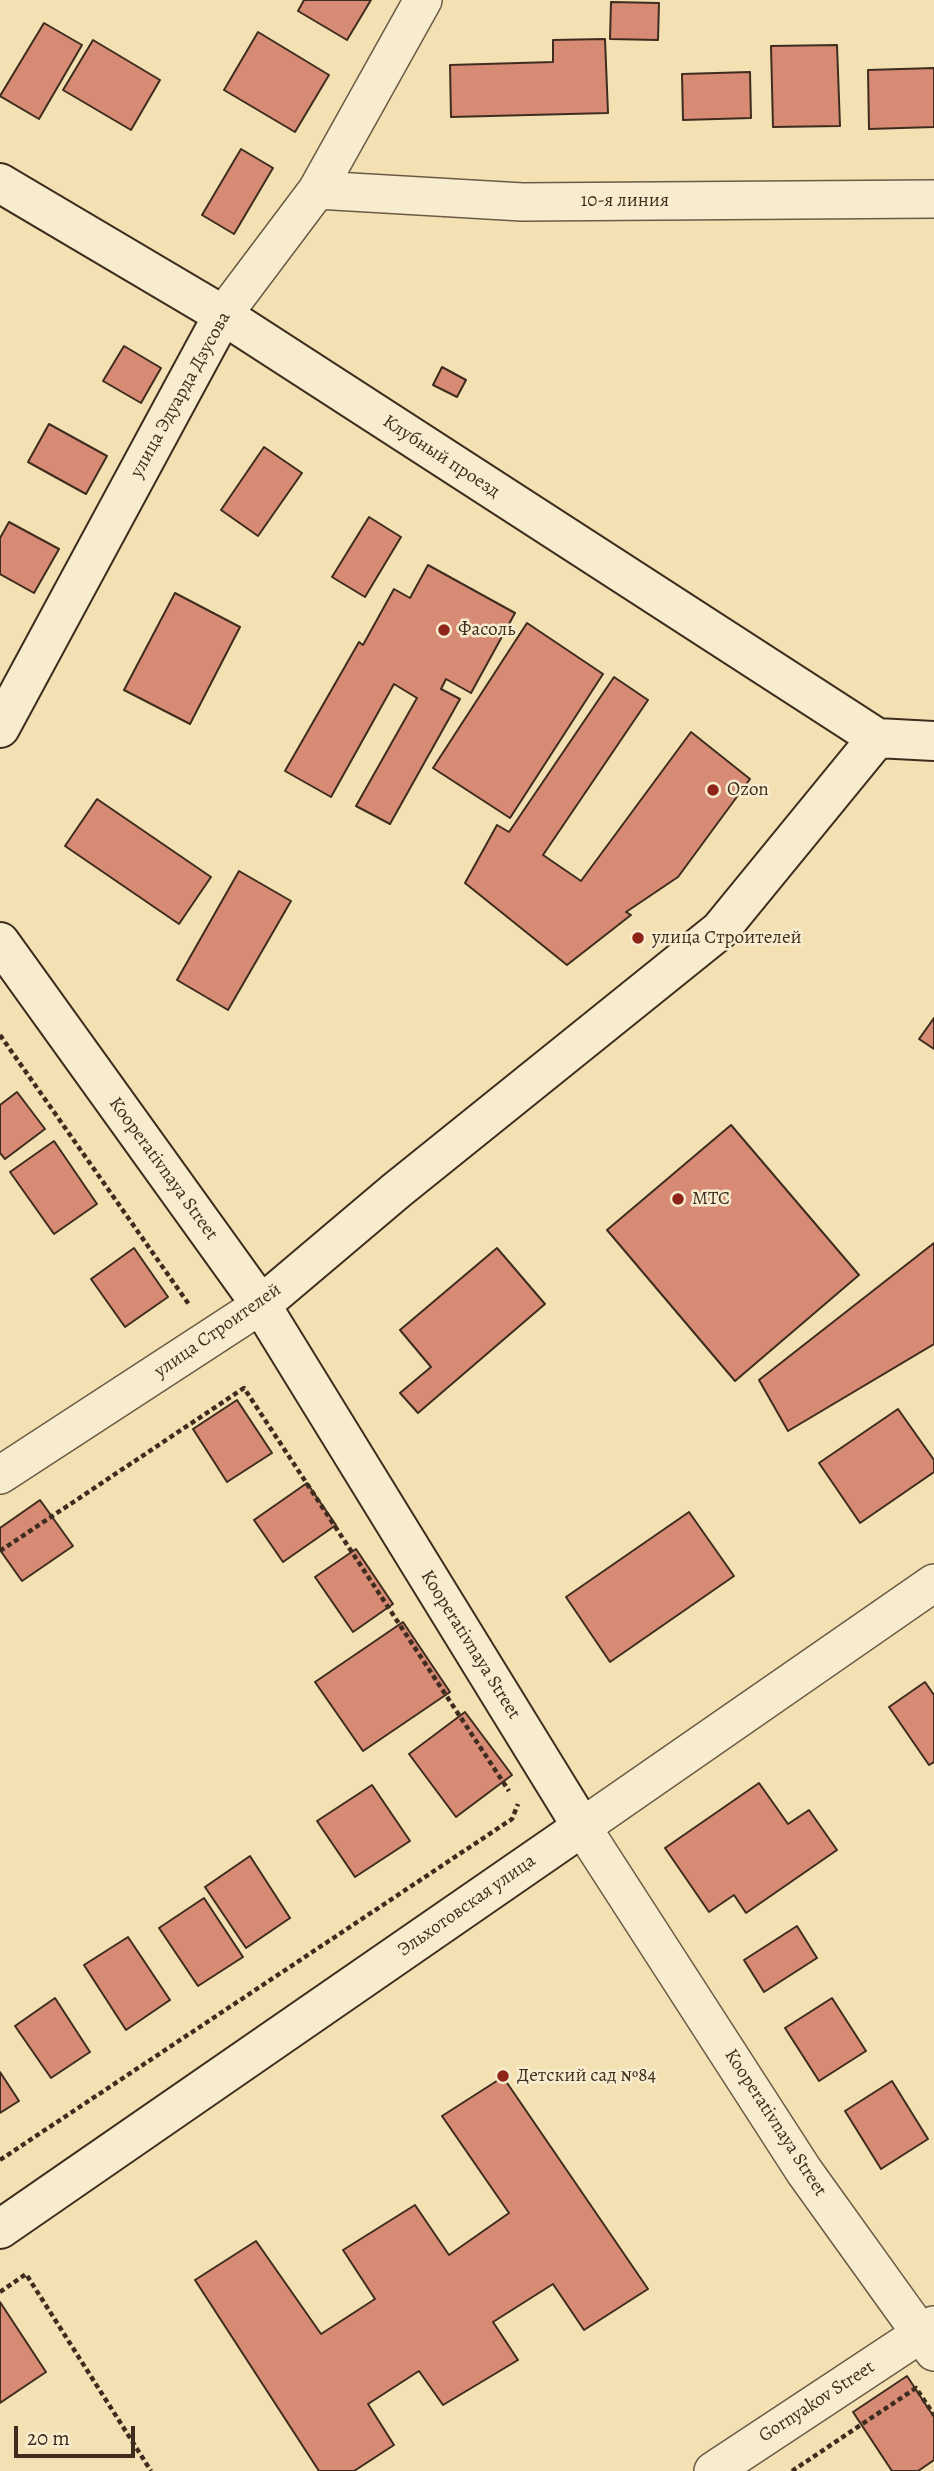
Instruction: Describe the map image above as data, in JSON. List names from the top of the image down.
{
  "streets": {
    "street": [
      "10-я линия",
      "улица Эдуарда Дзусова",
      "Клубный проезд",
      "Kooperativnaya Street",
      "улица Строителей",
      "Эльхотовская улица",
      "Gornyakov Street"
    ]
  },
  "crossings": [
    ["10-я линия", "улица Эдуарда Дзусова"],
    ["улица Эдуарда Дзусова", "Клубный проезд"],
    ["Клубный проезд", "улица Строителей"],
    ["Kooperativnaya Street", "улица Строителей"],
    ["Kooperativnaya Street", "Эльхотовская улица"],
    ["Kooperativnaya Street", "Gornyakov Street"]
  ],
  "places": [
    "Фасоль",
    "Ozon",
    "улица Строителей",
    "МТС",
    "Детский сад №84"
  ],
  "scale_bar": "20 m"
}
